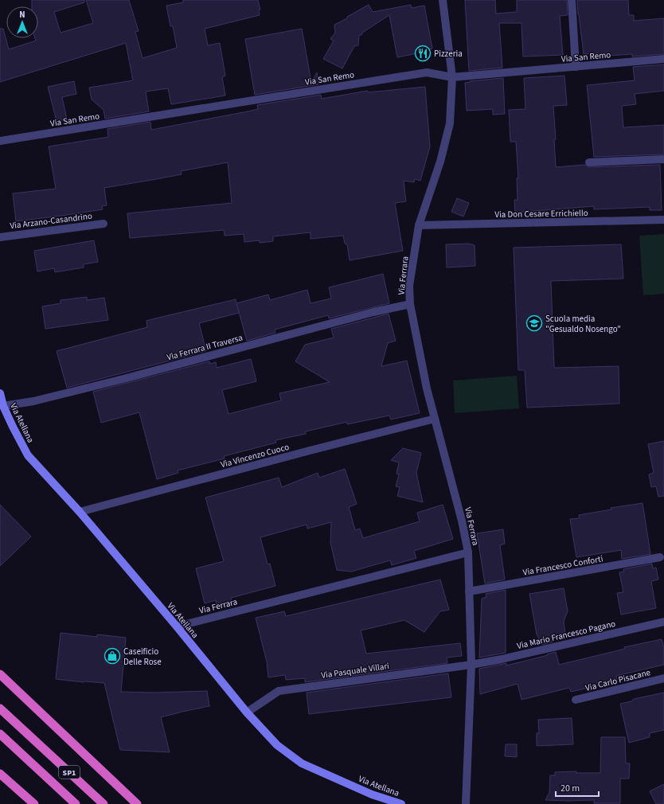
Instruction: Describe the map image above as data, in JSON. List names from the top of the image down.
{
  "streets": {
    "highway": ["SP1"],
    "main road": ["Via Atellana"],
    "street": [
      "Via San Remo",
      "Via Don Cesare Errichiello",
      "Via Arzano-Casandrino",
      "Via Ferrara",
      "Via Ferrara II Traversa",
      "Via Vincenzo Cuoco",
      "Via Francesco Conforti",
      "Via Mario Francesco Pagano",
      "Via Pasquale Villari",
      "Via Carlo Pisacane"
    ]
  },
  "crossings": [
    ["Via San Remo", "Via Ferrara"],
    ["Via Don Cesare Errichiello", "Via Ferrara"],
    ["Via Ferrara", "Via Ferrara II Traversa"],
    ["Via Ferrara", "Via Atellana"],
    ["Via Ferrara", "Via Vincenzo Cuoco"],
    ["Via Ferrara", "Via Francesco Conforti"],
    ["Via Ferrara", "Via Mario Francesco Pagano"],
    ["Via Ferrara", "Via Pasquale Villari"],
    ["Via Ferrara II Traversa", "Via Atellana"],
    ["Via Atellana", "Via Vincenzo Cuoco"],
    ["Via Atellana", "Via Pasquale Villari"],
    ["Via Mario Francesco Pagano", "Via Pasquale Villari"]
  ],
  "places": {
    "restaurant": ["Pizzeria"],
    "school or university": ["Scuola media \"Gesualdo Nosengo\""],
    "shop": ["Caseificio Delle Rose"]
  },
  "scale_bar": "20 m",
  "north": "top"
}
